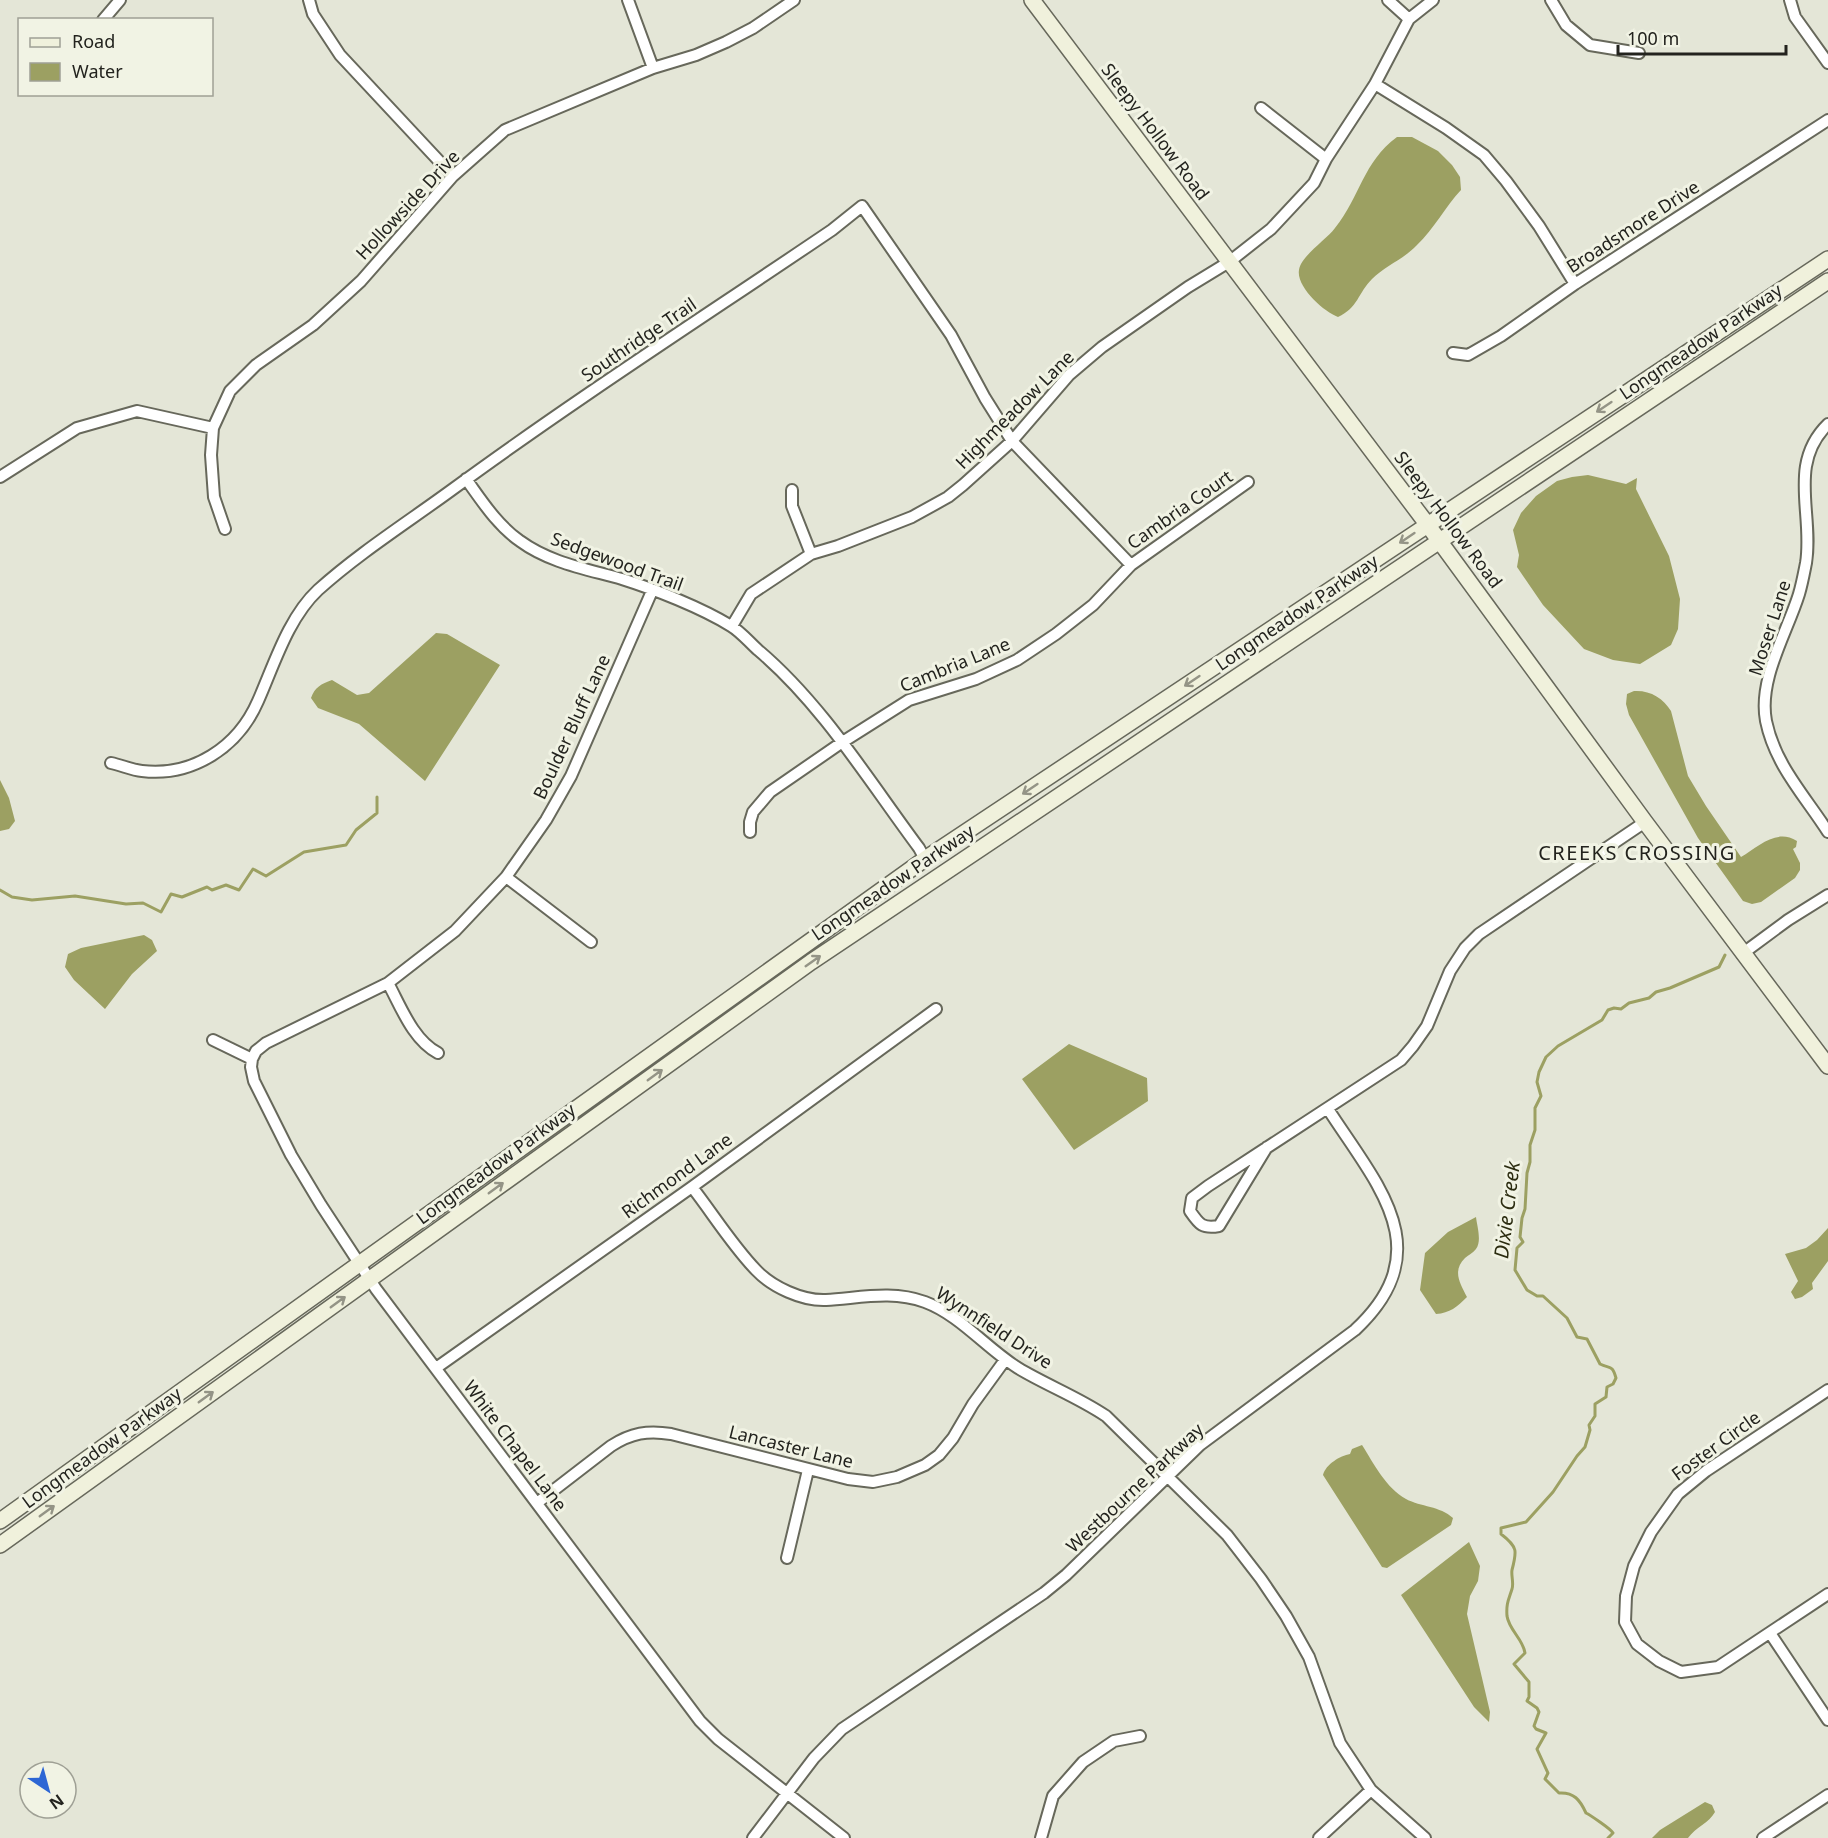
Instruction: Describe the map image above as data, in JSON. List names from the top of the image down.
{
  "streets": {
    "street": [
      "Sleepy Hollow Road",
      "Hollowside Drive",
      "Broadsmore Drive",
      "Southridge Trail",
      "Longmeadow Parkway",
      "Highmeadow Lane",
      "Cambria Court",
      "Sedgewood Trail",
      "Moser Lane",
      "Cambria Lane",
      "Boulder Bluff Lane",
      "Richmond Lane",
      "Wynnfield Drive",
      "White Chapel Lane",
      "Foster Circle",
      "Lancaster Lane",
      "Westbourne Parkway"
    ]
  },
  "crossings": [
    ["Sleepy Hollow Road", "Longmeadow Parkway"],
    ["Sleepy Hollow Road", "Highmeadow Lane"],
    ["Southridge Trail", "Highmeadow Lane"],
    ["Southridge Trail", "Cambria Court"],
    ["Southridge Trail", "Sedgewood Trail"],
    ["Southridge Trail", "Cambria Lane"],
    ["Longmeadow Parkway", "Sedgewood Trail"],
    ["Longmeadow Parkway", "White Chapel Lane"],
    ["Highmeadow Lane", "Sedgewood Trail"],
    ["Cambria Court", "Cambria Lane"],
    ["Sedgewood Trail", "Cambria Lane"],
    ["Sedgewood Trail", "Boulder Bluff Lane"],
    ["Boulder Bluff Lane", "White Chapel Lane"],
    ["Richmond Lane", "Wynnfield Drive"],
    ["Richmond Lane", "White Chapel Lane"],
    ["Wynnfield Drive", "Lancaster Lane"],
    ["Wynnfield Drive", "Westbourne Parkway"],
    ["White Chapel Lane", "Lancaster Lane"],
    ["White Chapel Lane", "Westbourne Parkway"]
  ],
  "districts": ["CREEKS CROSSING"],
  "water": ["Dixie Creek"],
  "legend": ["Road", "Water"],
  "scale_bar": "100 m",
  "north": "bottom right"
}
